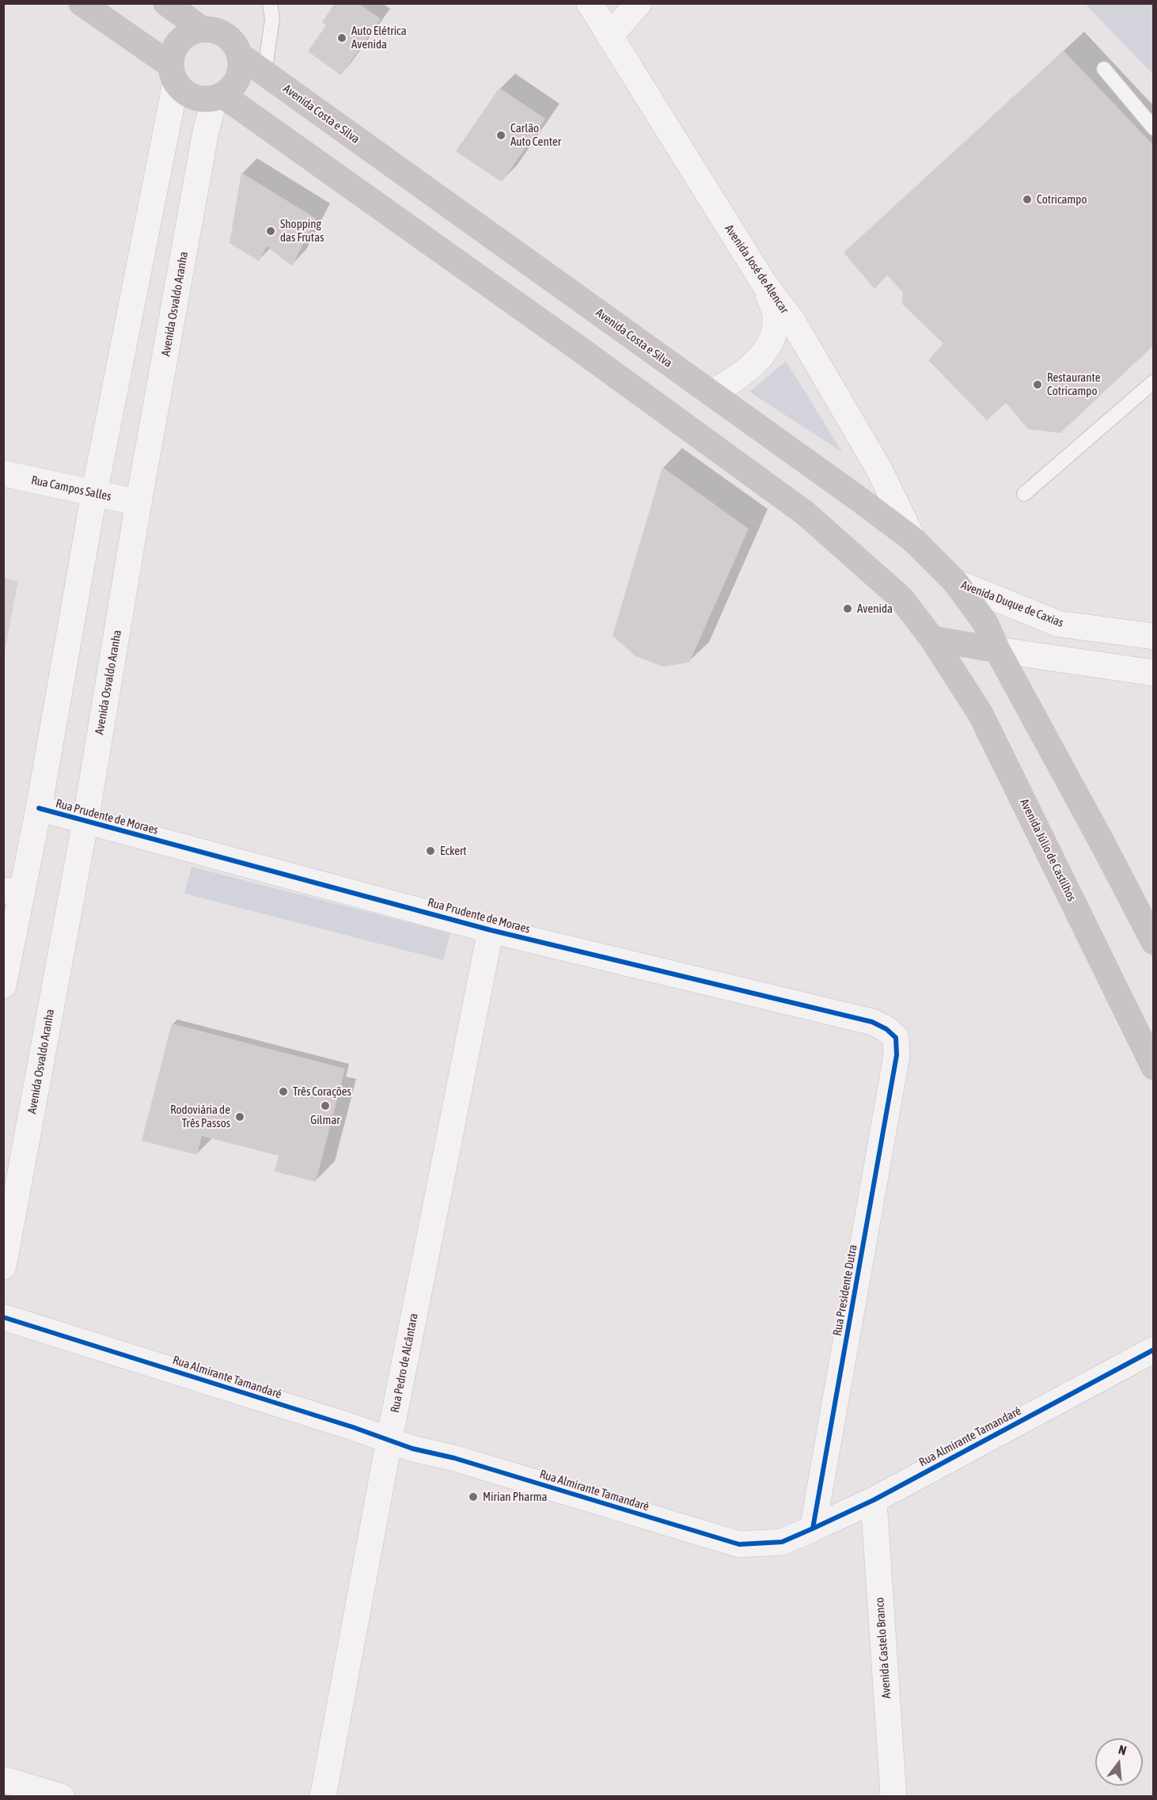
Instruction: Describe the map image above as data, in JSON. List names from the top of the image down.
{
  "streets": {
    "main road": ["Avenida Costa e Silva", "Avenida Júlio de Castilhos"],
    "street": [
      "Avenida José de Alencar",
      "Avenida Osvaldo Aranha",
      "Rua Campos Salles",
      "Avenida Duque de Caxias",
      "Rua Prudente de Moraes",
      "Rua Presidente Dutra",
      "Rua Pedro de Alcântara",
      "Rua Almirante Tamandaré",
      "Avenida Castelo Branco"
    ]
  },
  "crossings": [
    ["Avenida Costa e Silva", "Avenida José de Alencar"],
    ["Avenida Costa e Silva", "Avenida Osvaldo Aranha"],
    ["Avenida Costa e Silva", "Avenida Duque de Caxias"],
    ["Avenida Osvaldo Aranha", "Rua Campos Salles"],
    ["Avenida Osvaldo Aranha", "Rua Prudente de Moraes"],
    ["Rua Prudente de Moraes", "Rua Presidente Dutra"],
    ["Rua Prudente de Moraes", "Rua Pedro de Alcântara"],
    ["Rua Presidente Dutra", "Rua Almirante Tamandaré"],
    ["Rua Pedro de Alcântara", "Rua Almirante Tamandaré"],
    ["Rua Almirante Tamandaré", "Avenida Castelo Branco"]
  ],
  "places": [
    "Auto Elétrica Avenida",
    "Carlão Auto Center",
    "Cotricampo",
    "Shopping das Frutas",
    "Restaurante Cotricampo",
    "Avenida",
    "Eckert",
    "Três Corações",
    "Gilmar",
    "Rodoviária de Três Passos",
    "Mirian Pharma"
  ],
  "north": "top"
}
